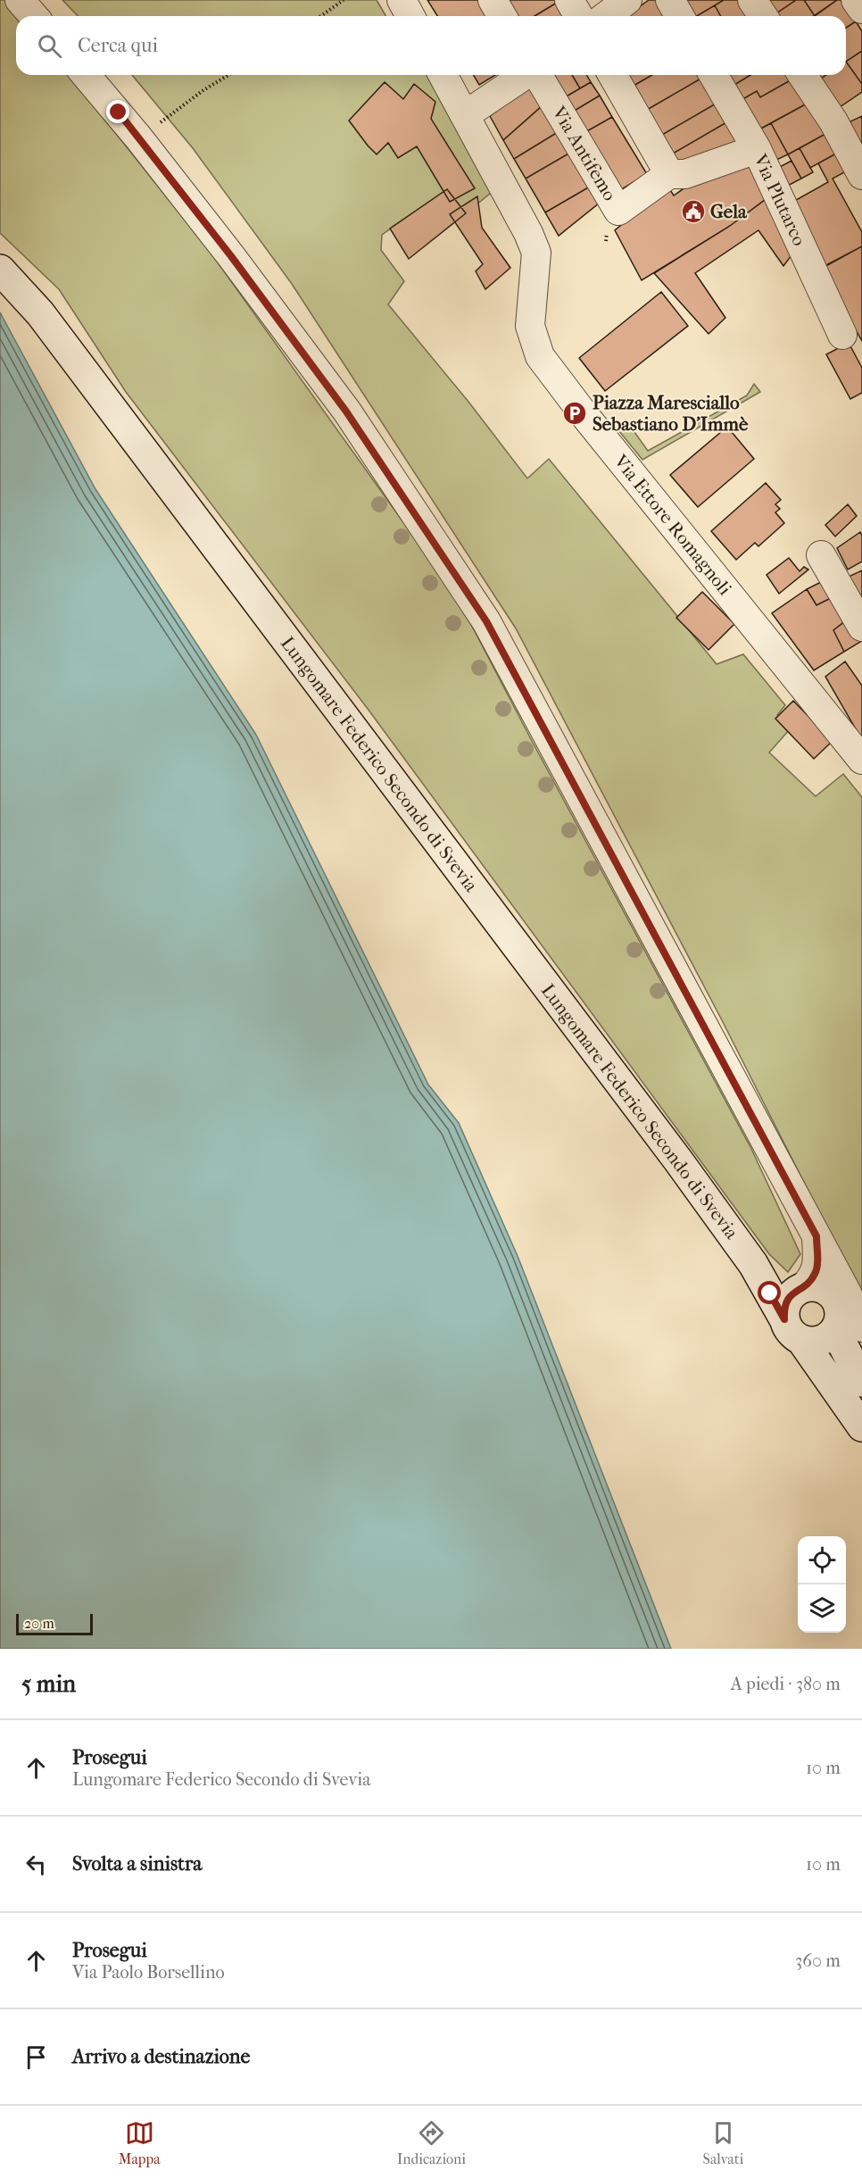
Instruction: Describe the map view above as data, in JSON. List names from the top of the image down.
{
  "streets": {
    "street": [
      "Via Antifemo",
      "Via Plutarco",
      "Via Ettore Romagnoli",
      "Lungomare Federico Secondo di Svevia"
    ]
  },
  "places": {
    "public building": ["Gela"],
    "parking": ["Piazza Maresciallo Sebastiano D'Immè"]
  },
  "scale_bar": "20 m",
  "page": {
    "search": "Cerca qui",
    "scale": "20 m",
    "heading": ["5 min", "A piedi · 380 m"],
    "list": [
      ["Prosegui", "Lungomare Federico Secondo di Svevia", "10 m"],
      ["Svolta a sinistra", "10 m"],
      ["Prosegui", "Via Paolo Borsellino", "360 m"],
      "Arrivo a destinazione"
    ],
    "nav": ["Mappa", "Indicazioni", "Salvati"]
  }
}
